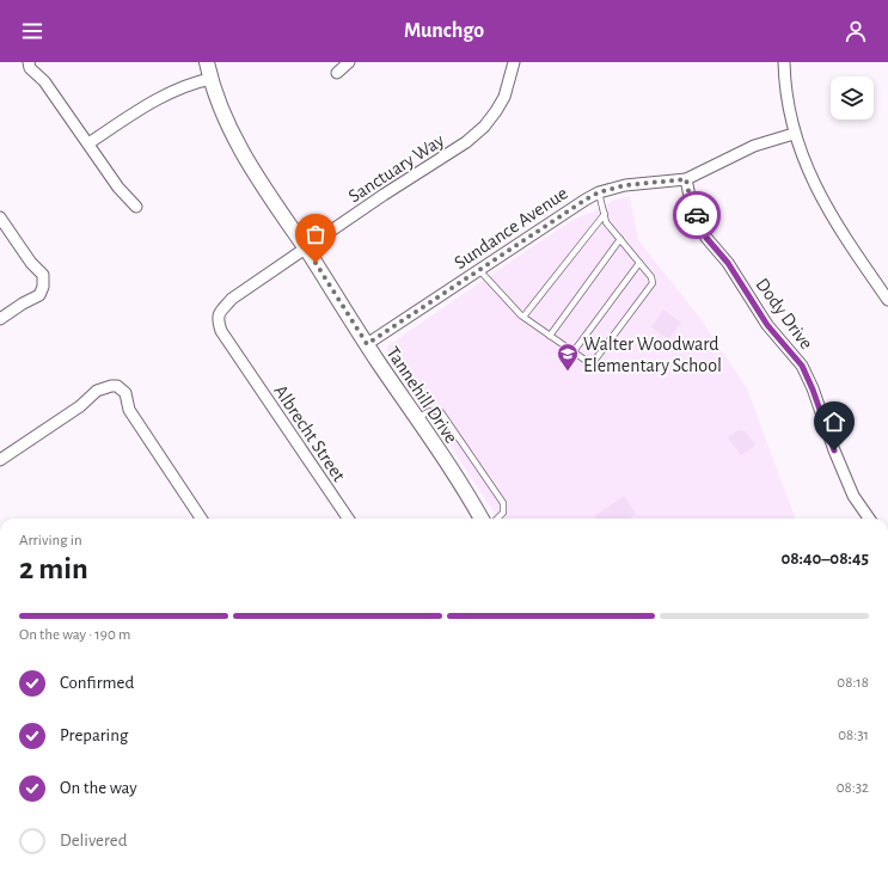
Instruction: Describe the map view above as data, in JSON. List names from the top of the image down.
{
  "streets": {
    "street": [
      "Sanctuary Way",
      "Sundance Avenue",
      "Dody Drive",
      "Tannehill Drive",
      "Albrecht Street"
    ]
  },
  "crossings": [
    ["Sanctuary Way", "Tannehill Drive"],
    ["Sanctuary Way", "Albrecht Street"],
    ["Sundance Avenue", "Dody Drive"],
    ["Sundance Avenue", "Tannehill Drive"]
  ],
  "places": {
    "school or university": ["Walter Woodward Elementary School"]
  },
  "page": {
    "header": "Munchgo",
    "heading": ["2 min", "Arriving in", "08:40–08:45"],
    "bar": "On the way · 190 m",
    "list": [
      ["Confirmed", "08:18"],
      ["Preparing", "08:31"],
      ["On the way", "08:32"],
      "Delivered"
    ]
  }
}
